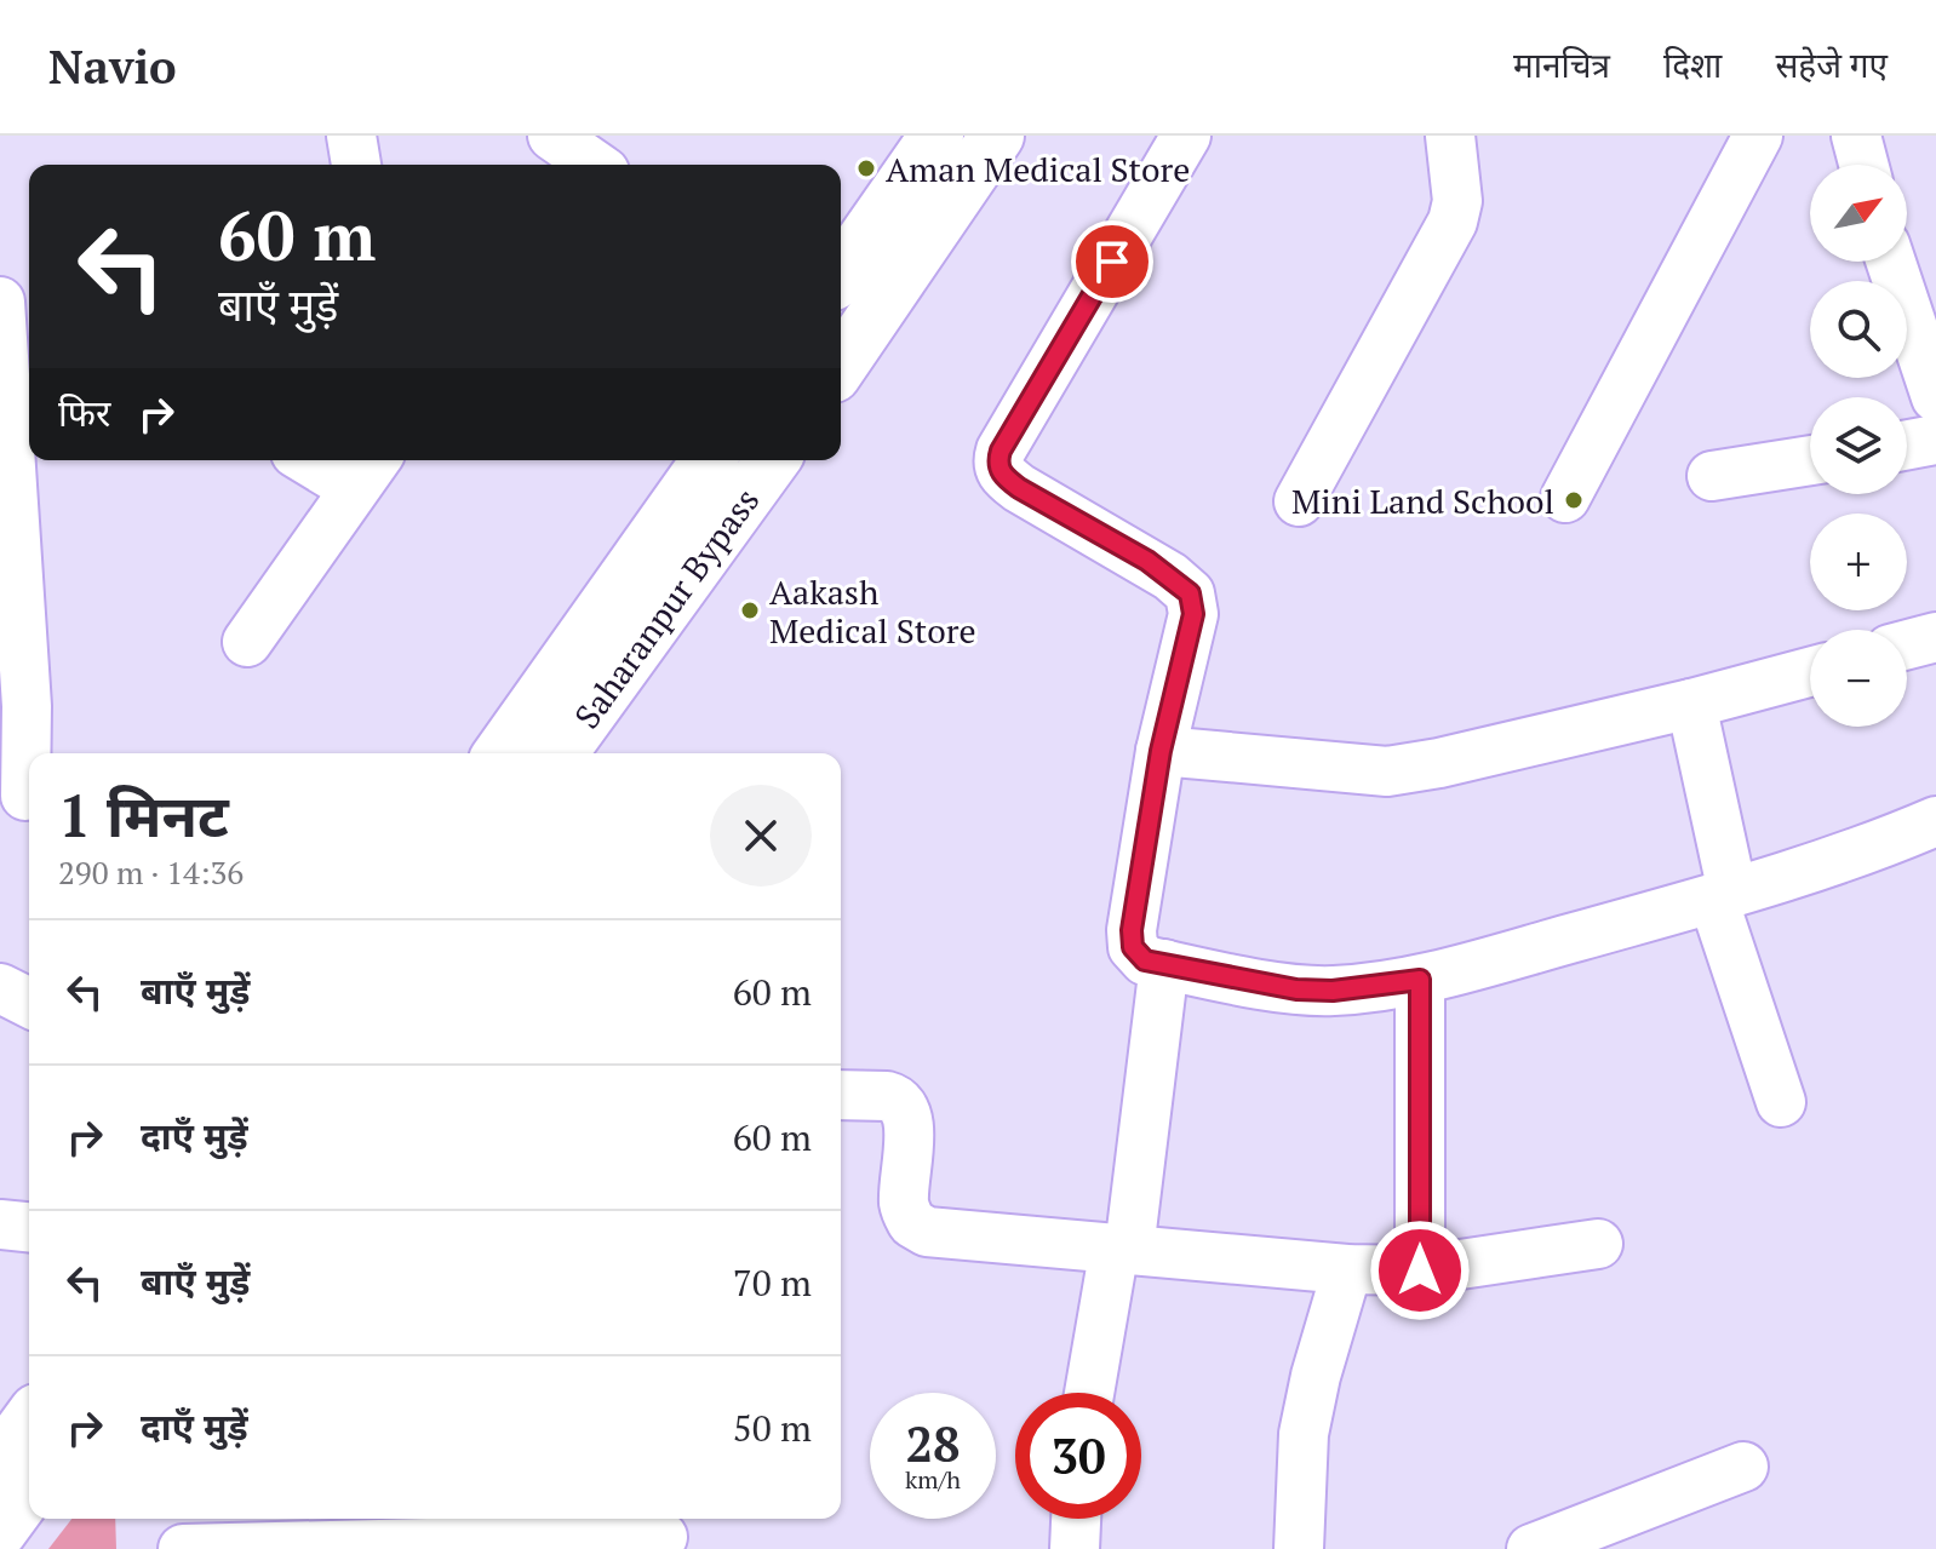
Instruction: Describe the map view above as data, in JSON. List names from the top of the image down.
{
  "streets": {
    "main road": ["Saharanpur Bypass"]
  },
  "places": ["Aman Medical Store", "Mini Land School", "Aakash Medical Store"],
  "north": "top right",
  "page": {
    "header": "Navio",
    "nav": ["मानचित्र", "दिशा", "सहेजे गए"],
    "map_buttons": ["+", "−"],
    "turn": ["60 m", "बाएँ मुड़ें"],
    "then": "फिर",
    "heading": ["1 मिनट", "290 m · 14:36"],
    "list": [
      {
        "name": "बाएँ मुड़ें",
        "value": "60 m"
      },
      {
        "name": "दाएँ मुड़ें",
        "value": "60 m"
      },
      {
        "name": "बाएँ मुड़ें",
        "value": "70 m"
      },
      {
        "name": "दाएँ मुड़ें",
        "value": "50 m"
      }
    ],
    "speed": "28 km/h",
    "limit": "30"
  }
}
